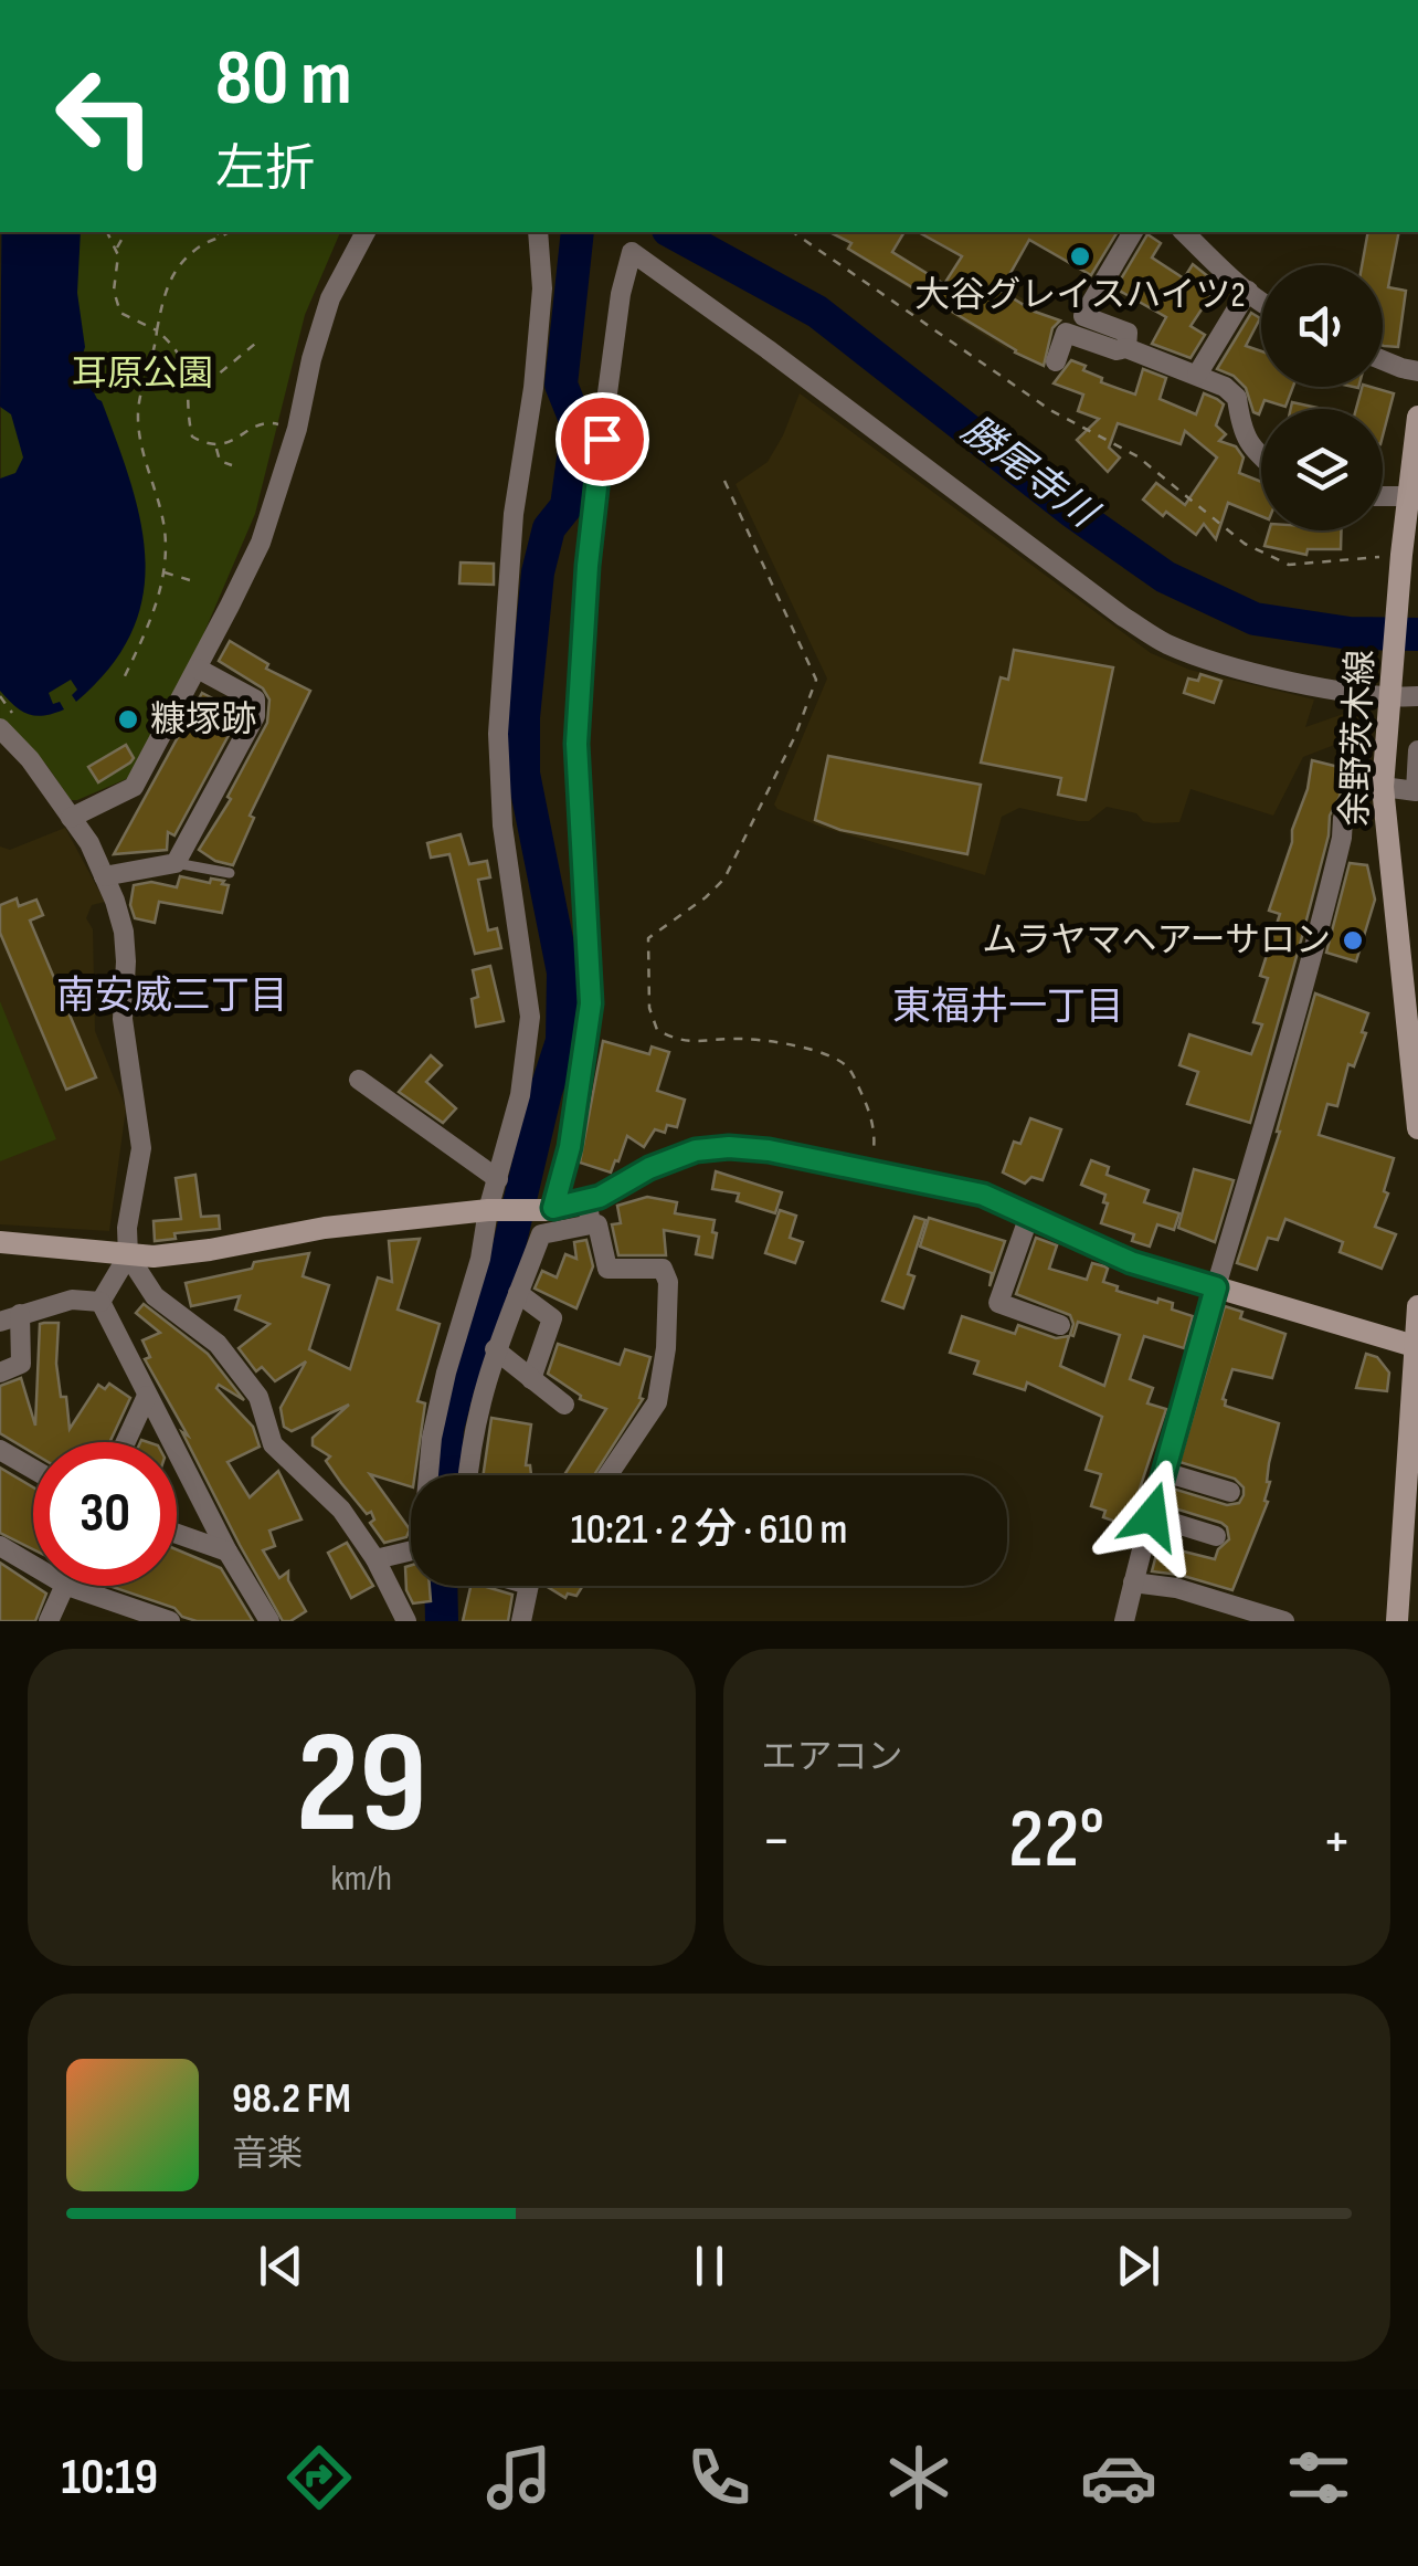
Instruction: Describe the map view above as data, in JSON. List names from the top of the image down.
{
  "streets": {
    "street": ["余野茨木線"]
  },
  "districts": ["南安威三丁目", "東福井一丁目"],
  "water": ["勝尾寺川"],
  "parks": ["耳原公園"],
  "places": ["大谷グレイスハイツ2", "糠塚跡", "ムラヤマヘアーサロン"],
  "page": {
    "turn": ["80 m", "左折"],
    "limit": "30",
    "trip": "10:21 · 2 分 · 610 m",
    "tile": [
      ["29", "km/h"],
      "エアコン"
    ],
    "heat": ["−", "22°", "+"],
    "song": ["98.2 FM", "音楽"],
    "tabs": "10:19"
  }
}
